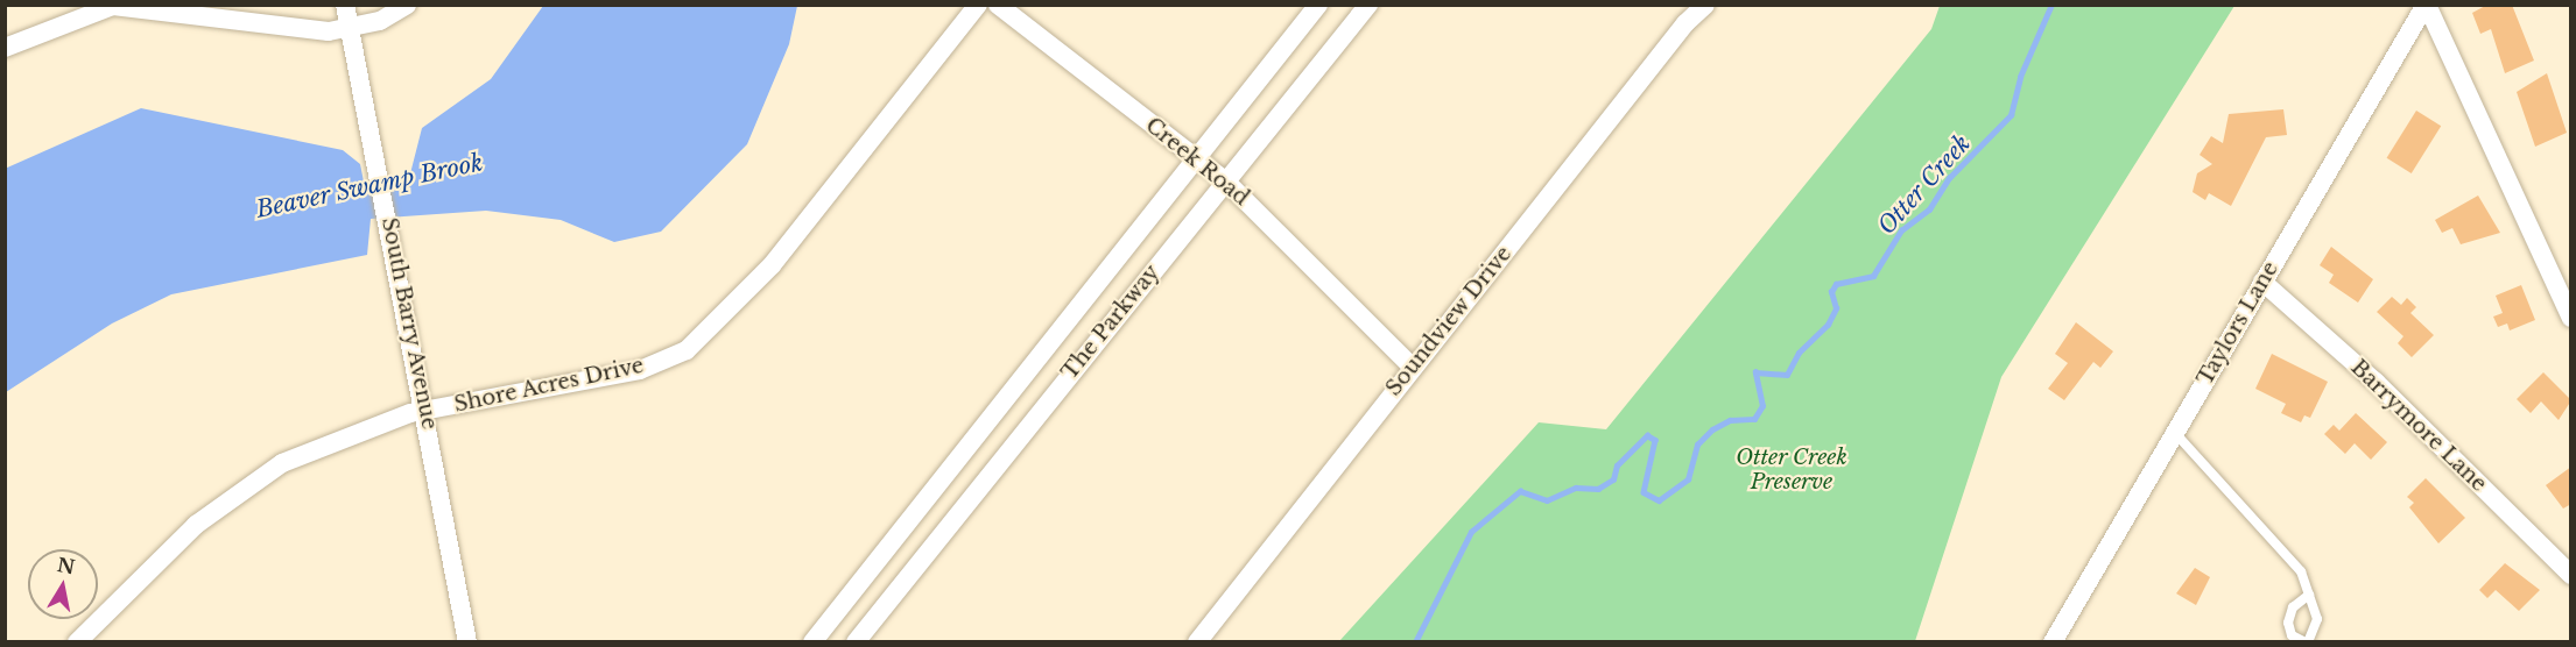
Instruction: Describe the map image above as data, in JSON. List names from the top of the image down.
{
  "streets": {
    "street": [
      "Creek Road",
      "Soundview Drive",
      "The Parkway",
      "South Barry Avenue",
      "Taylors Lane",
      "Shore Acres Drive",
      "Barrymore Lane"
    ]
  },
  "crossings": [
    ["Creek Road", "Soundview Drive"],
    ["Creek Road", "The Parkway"],
    ["South Barry Avenue", "Shore Acres Drive"],
    ["Taylors Lane", "Barrymore Lane"]
  ],
  "water": ["Otter Creek", "Beaver Swamp Brook"],
  "parks": ["Otter Creek Preserve"],
  "north": "top"
}
